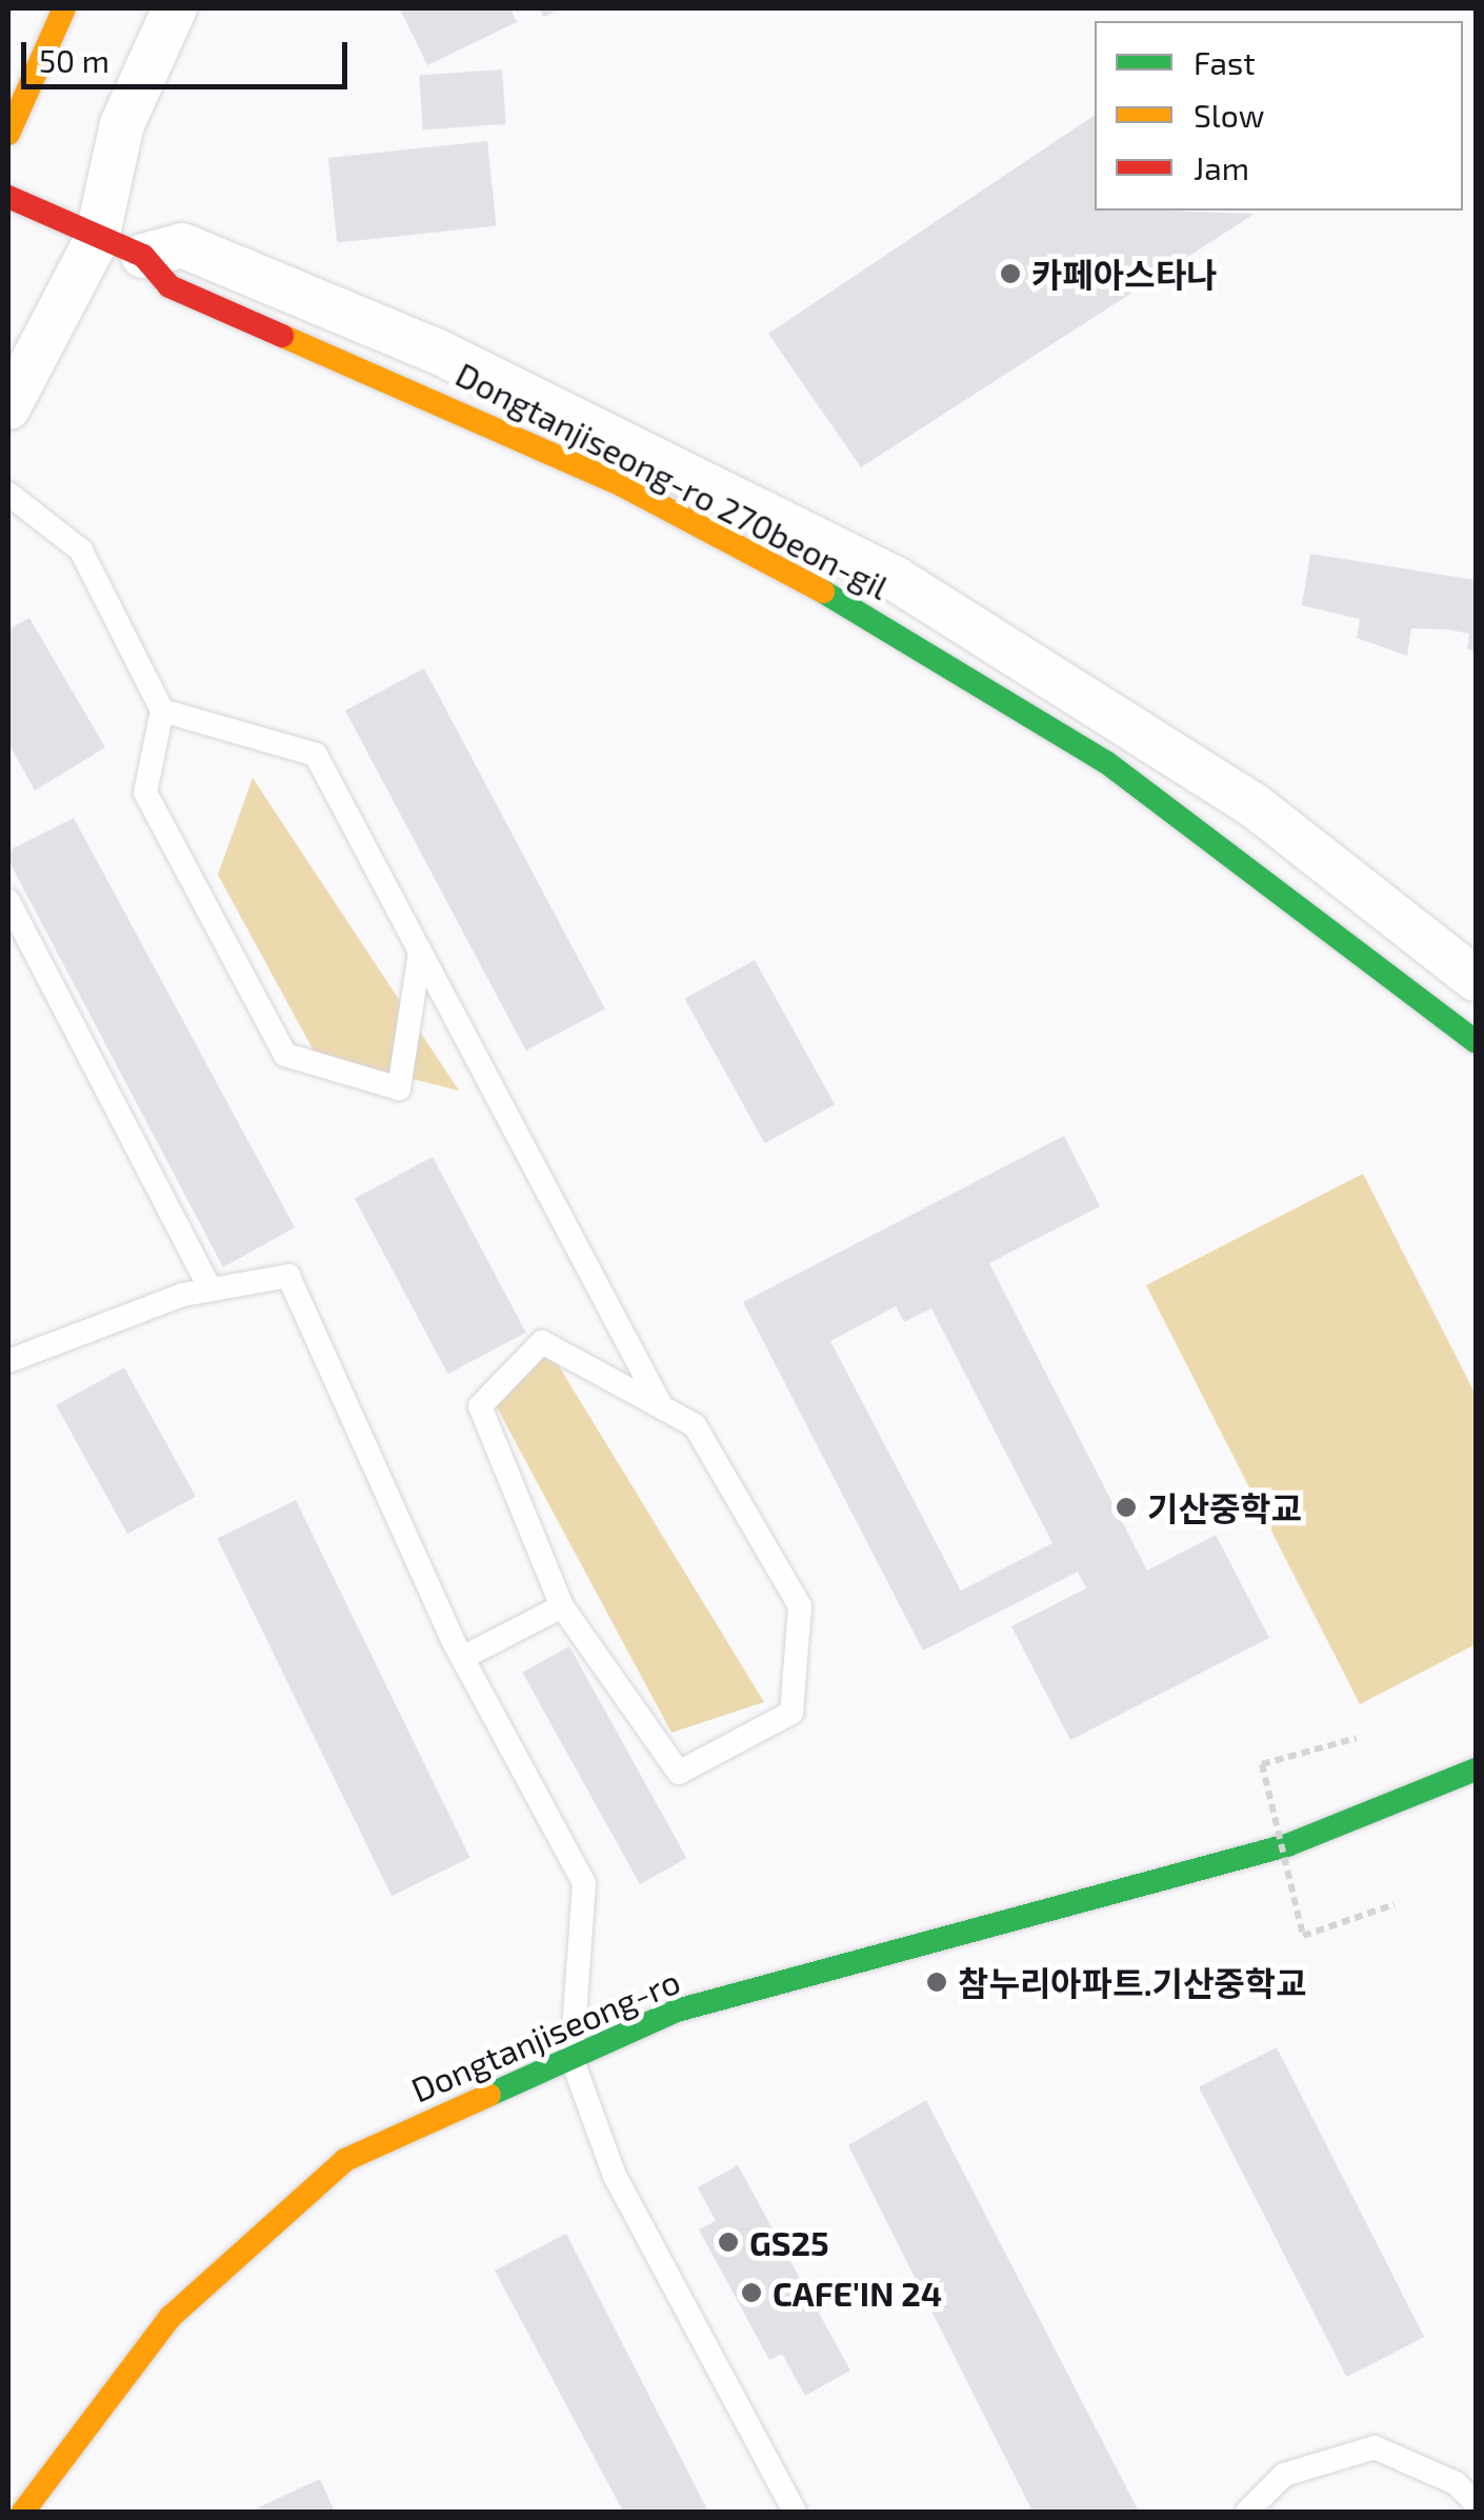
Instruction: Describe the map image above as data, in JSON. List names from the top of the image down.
{
  "streets": {
    "main road": ["Dongtanjiseong-ro 270beon-gil", "Dongtanjiseong-ro"]
  },
  "places": [
    "카페아스타나",
    "기산중학교",
    "참누리아파트.기산중학교",
    "GS25",
    "CAFE'IN 24"
  ],
  "legend": ["Fast", "Slow", "Jam"],
  "scale_bar": "50 m"
}
